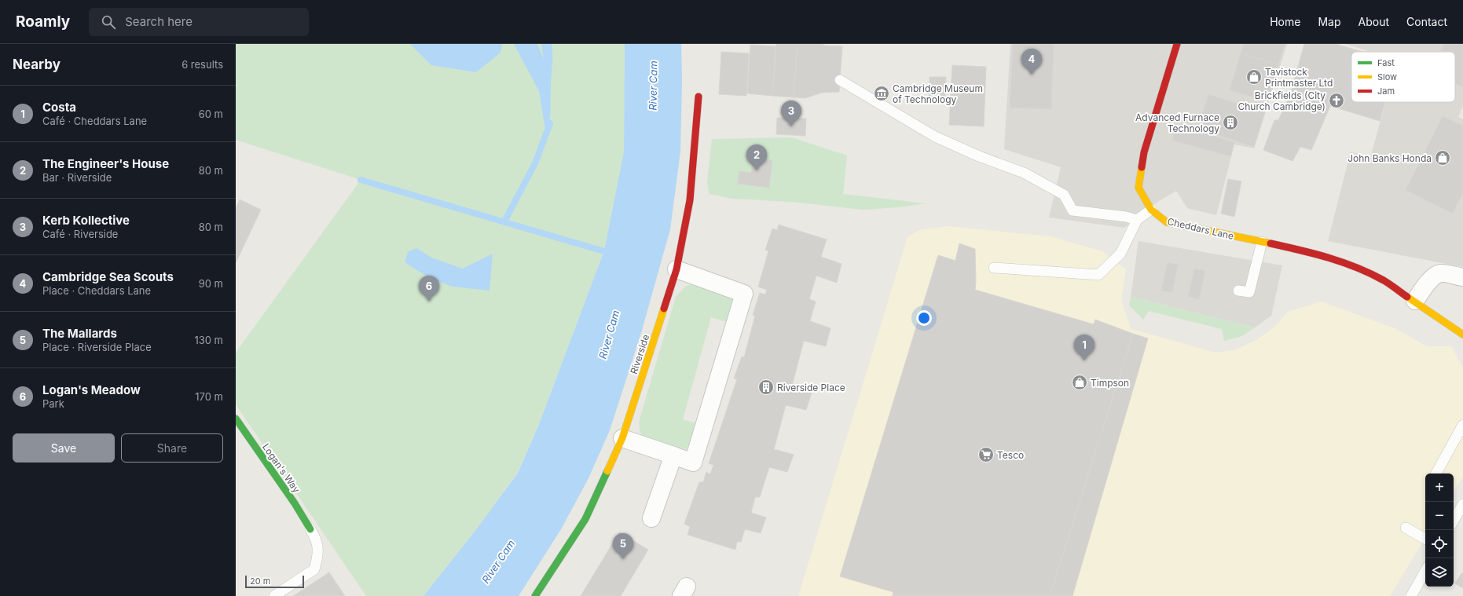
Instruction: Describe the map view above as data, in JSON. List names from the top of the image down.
{
  "streets": {
    "street": ["Cheddars Lane", "Riverside", "Logan's Way"]
  },
  "water": ["River Cam"],
  "places": {
    "shop": ["Tavistock Printmaster Ltd", "John Banks Honda", "Timpson"],
    "museum": ["Cambridge Museum of Technology"],
    "church": ["Brickfields (City Church Cambridge)"],
    "building": ["Advanced Furnace Technology", "Riverside Place"],
    "supermarket": ["Tesco"]
  },
  "legend": ["Fast", "Slow", "Jam"],
  "scale_bar": "20 m",
  "page": {
    "header": "Roamly",
    "search": "Search here",
    "nav": [
      "Home",
      "Map",
      "About",
      "Contact"
    ],
    "heading": ["Nearby", "6 results"],
    "pins": [
      "4",
      "3",
      "2",
      "6",
      "1",
      "5"
    ],
    "list": [
      {
        "mark": "1",
        "name": "Costa",
        "note": "Café · Cheddars Lane",
        "value": "60 m"
      },
      {
        "mark": "2",
        "name": "The Engineer's House",
        "note": "Bar · Riverside",
        "value": "80 m"
      },
      {
        "mark": "3",
        "name": "Kerb Kollective",
        "note": "Café · Riverside",
        "value": "80 m"
      },
      {
        "mark": "4",
        "name": "Cambridge Sea Scouts",
        "note": "Place · Cheddars Lane",
        "value": "90 m"
      },
      {
        "mark": "5",
        "name": "The Mallards",
        "note": "Place · Riverside Place",
        "value": "130 m"
      },
      {
        "mark": "6",
        "name": "Logan's Meadow",
        "note": "Park",
        "value": "170 m"
      }
    ],
    "buttons": ["Save", "Share"],
    "map_buttons": ["+", "−"],
    "scale": "20 m"
  }
}
